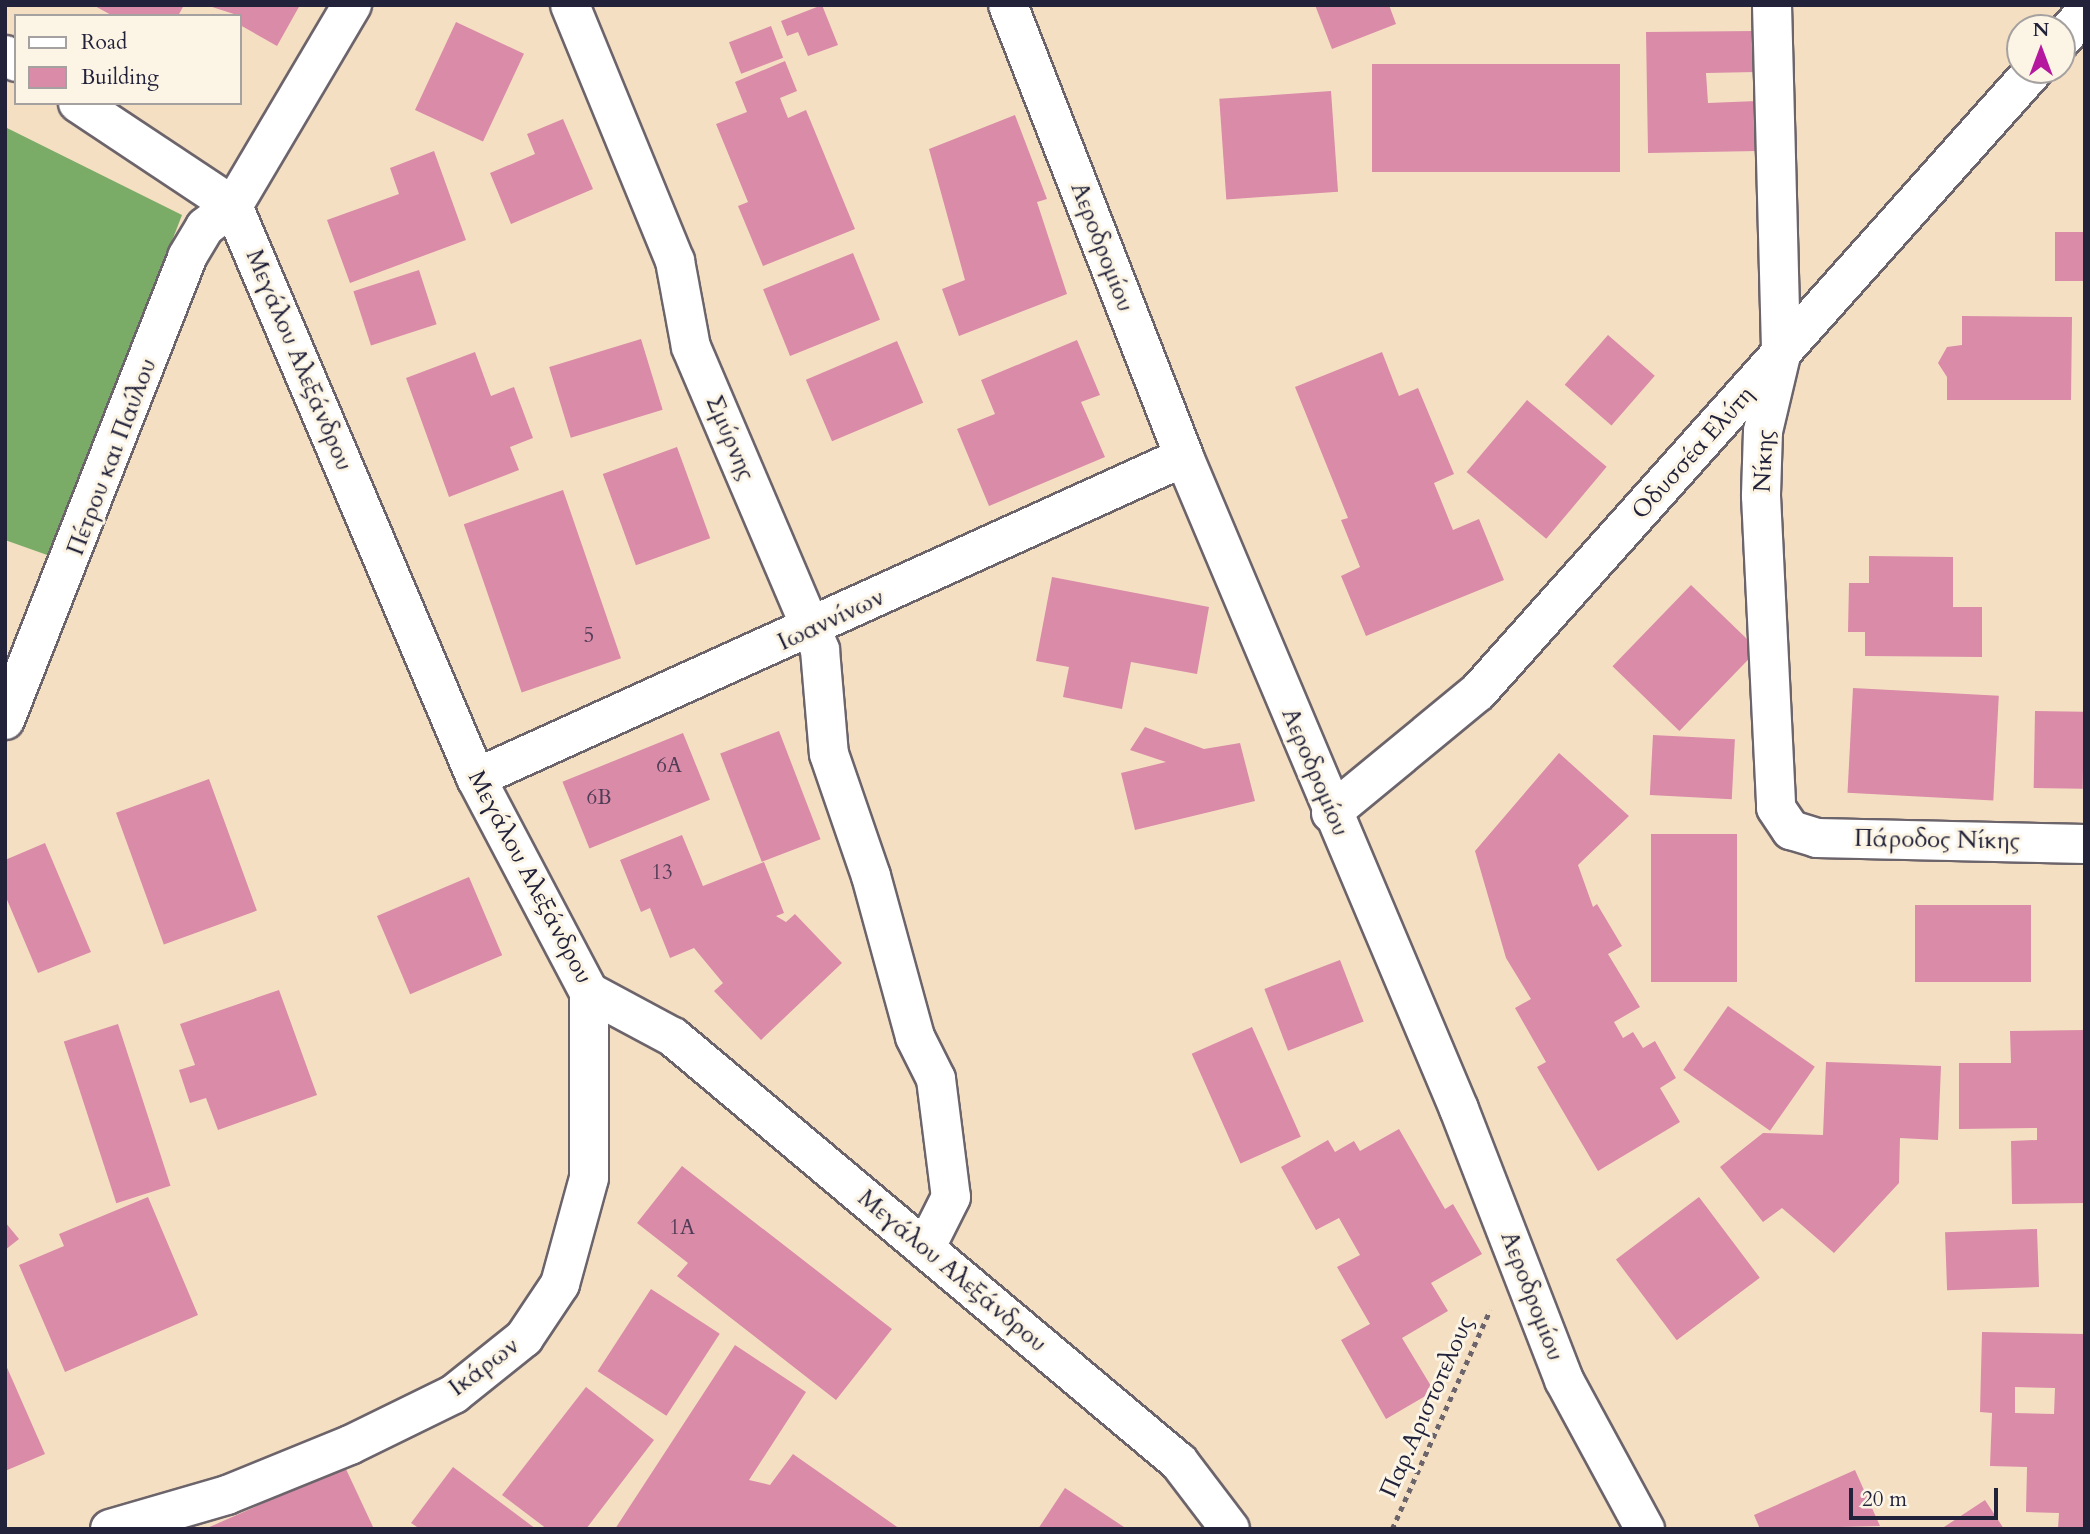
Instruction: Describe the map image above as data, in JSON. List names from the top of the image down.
{
  "streets": {
    "street": [
      "Αεροδρομίου",
      "Μεγάλου Αλεξάνδρου",
      "Σμύρνης",
      "Οδυσσέα Ελύτη",
      "Πέτρου και Παύλου",
      "Νίκης",
      "Ιωαννίνων",
      "Πάροδος Νίκης",
      "Ικάρων"
    ],
    "path": ["Παρ.Αριστοτελους"]
  },
  "crossings": [
    ["Αεροδρομίου", "Οδυσσέα Ελύτη"],
    ["Αεροδρομίου", "Ιωαννίνων"],
    ["Αεροδρομίου", "Παρ.Αριστοτελους"],
    ["Μεγάλου Αλεξάνδρου", "Σμύρνης"],
    ["Μεγάλου Αλεξάνδρου", "Πέτρου και Παύλου"],
    ["Μεγάλου Αλεξάνδρου", "Ιωαννίνων"],
    ["Μεγάλου Αλεξάνδρου", "Ικάρων"],
    ["Σμύρνης", "Ιωαννίνων"],
    ["Οδυσσέα Ελύτη", "Νίκης"],
    ["Νίκης", "Πάροδος Νίκης"]
  ],
  "house_numbers": [
    "5",
    "6A",
    "6B",
    "13",
    "1A"
  ],
  "legend": ["Road", "Building"],
  "scale_bar": "20 m",
  "north": "top"
}
